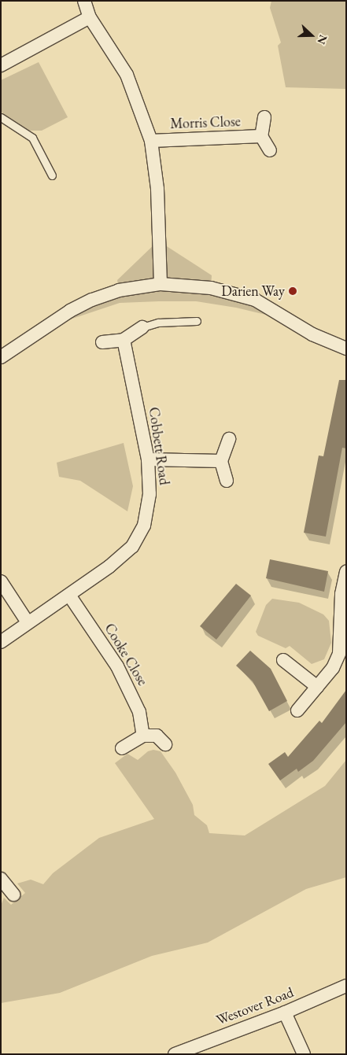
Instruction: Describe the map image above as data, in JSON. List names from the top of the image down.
{
  "streets": {
    "street": [
      "Morris Close",
      "Cobbett Road",
      "Cooke Close",
      "Westover Road"
    ]
  },
  "crossings": [
    ["Cobbett Road", "Cooke Close"]
  ],
  "places": ["Darien Way"],
  "north": "right"
}
